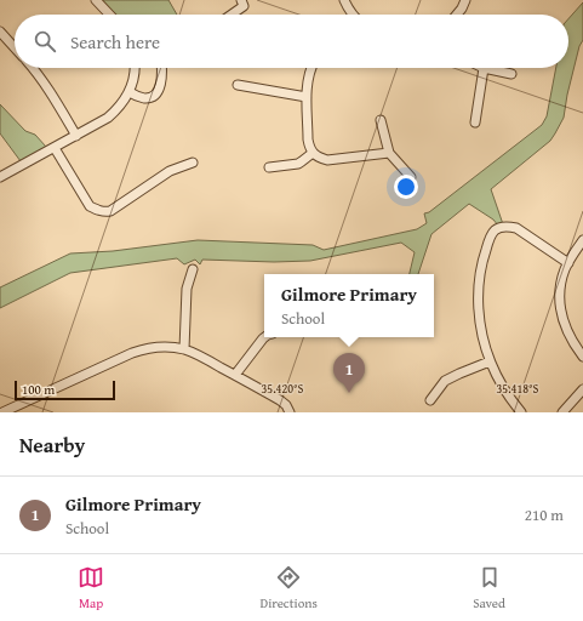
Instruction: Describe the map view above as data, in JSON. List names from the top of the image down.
{
  "scale_bar": "100 m",
  "page": {
    "search": "Search here",
    "popup": ["Gilmore Primary", "School"],
    "pins": "1",
    "scale": "100 m",
    "heading": "Nearby",
    "list": [
      {
        "mark": "1",
        "name": "Gilmore Primary",
        "note": "School",
        "value": "210 m"
      }
    ],
    "nav": ["Map", "Directions", "Saved"]
  },
  "coordinates": ["35.420°S", "35.418°S"]
}
